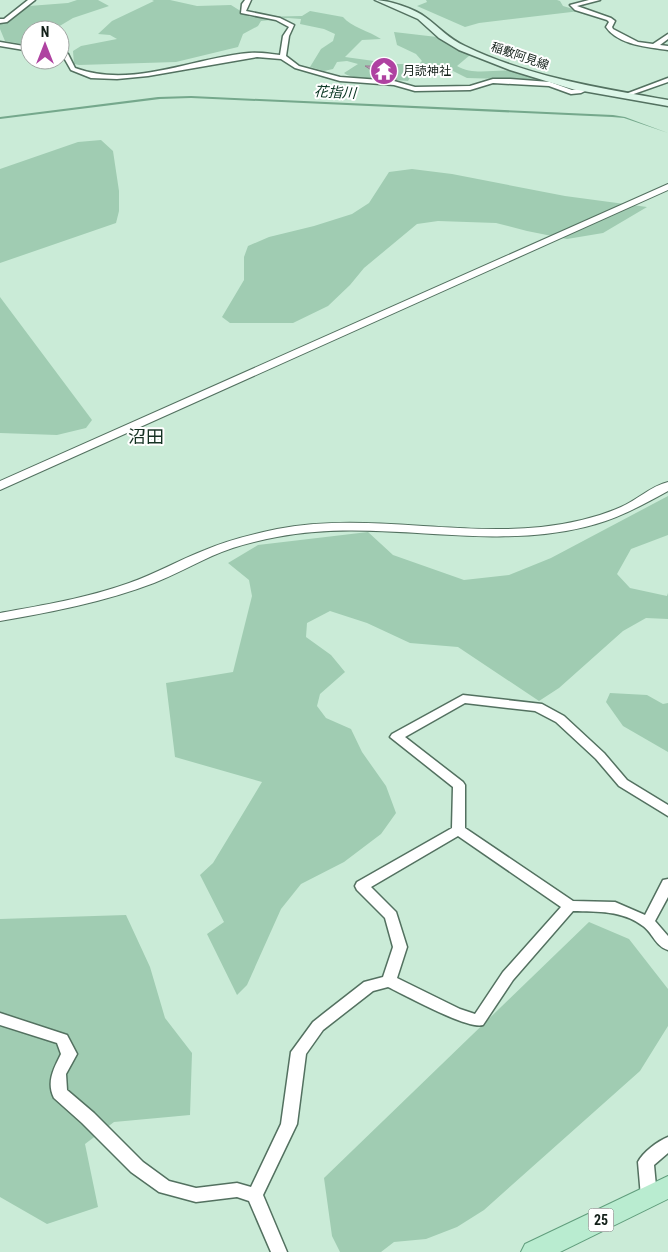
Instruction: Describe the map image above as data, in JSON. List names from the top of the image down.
{
  "streets": {
    "main road": ["稲敷阿見線", "25"]
  },
  "districts": ["沼田"],
  "water": ["花指川"],
  "places": {
    "temple": ["月読神社"]
  },
  "north": "top"
}
